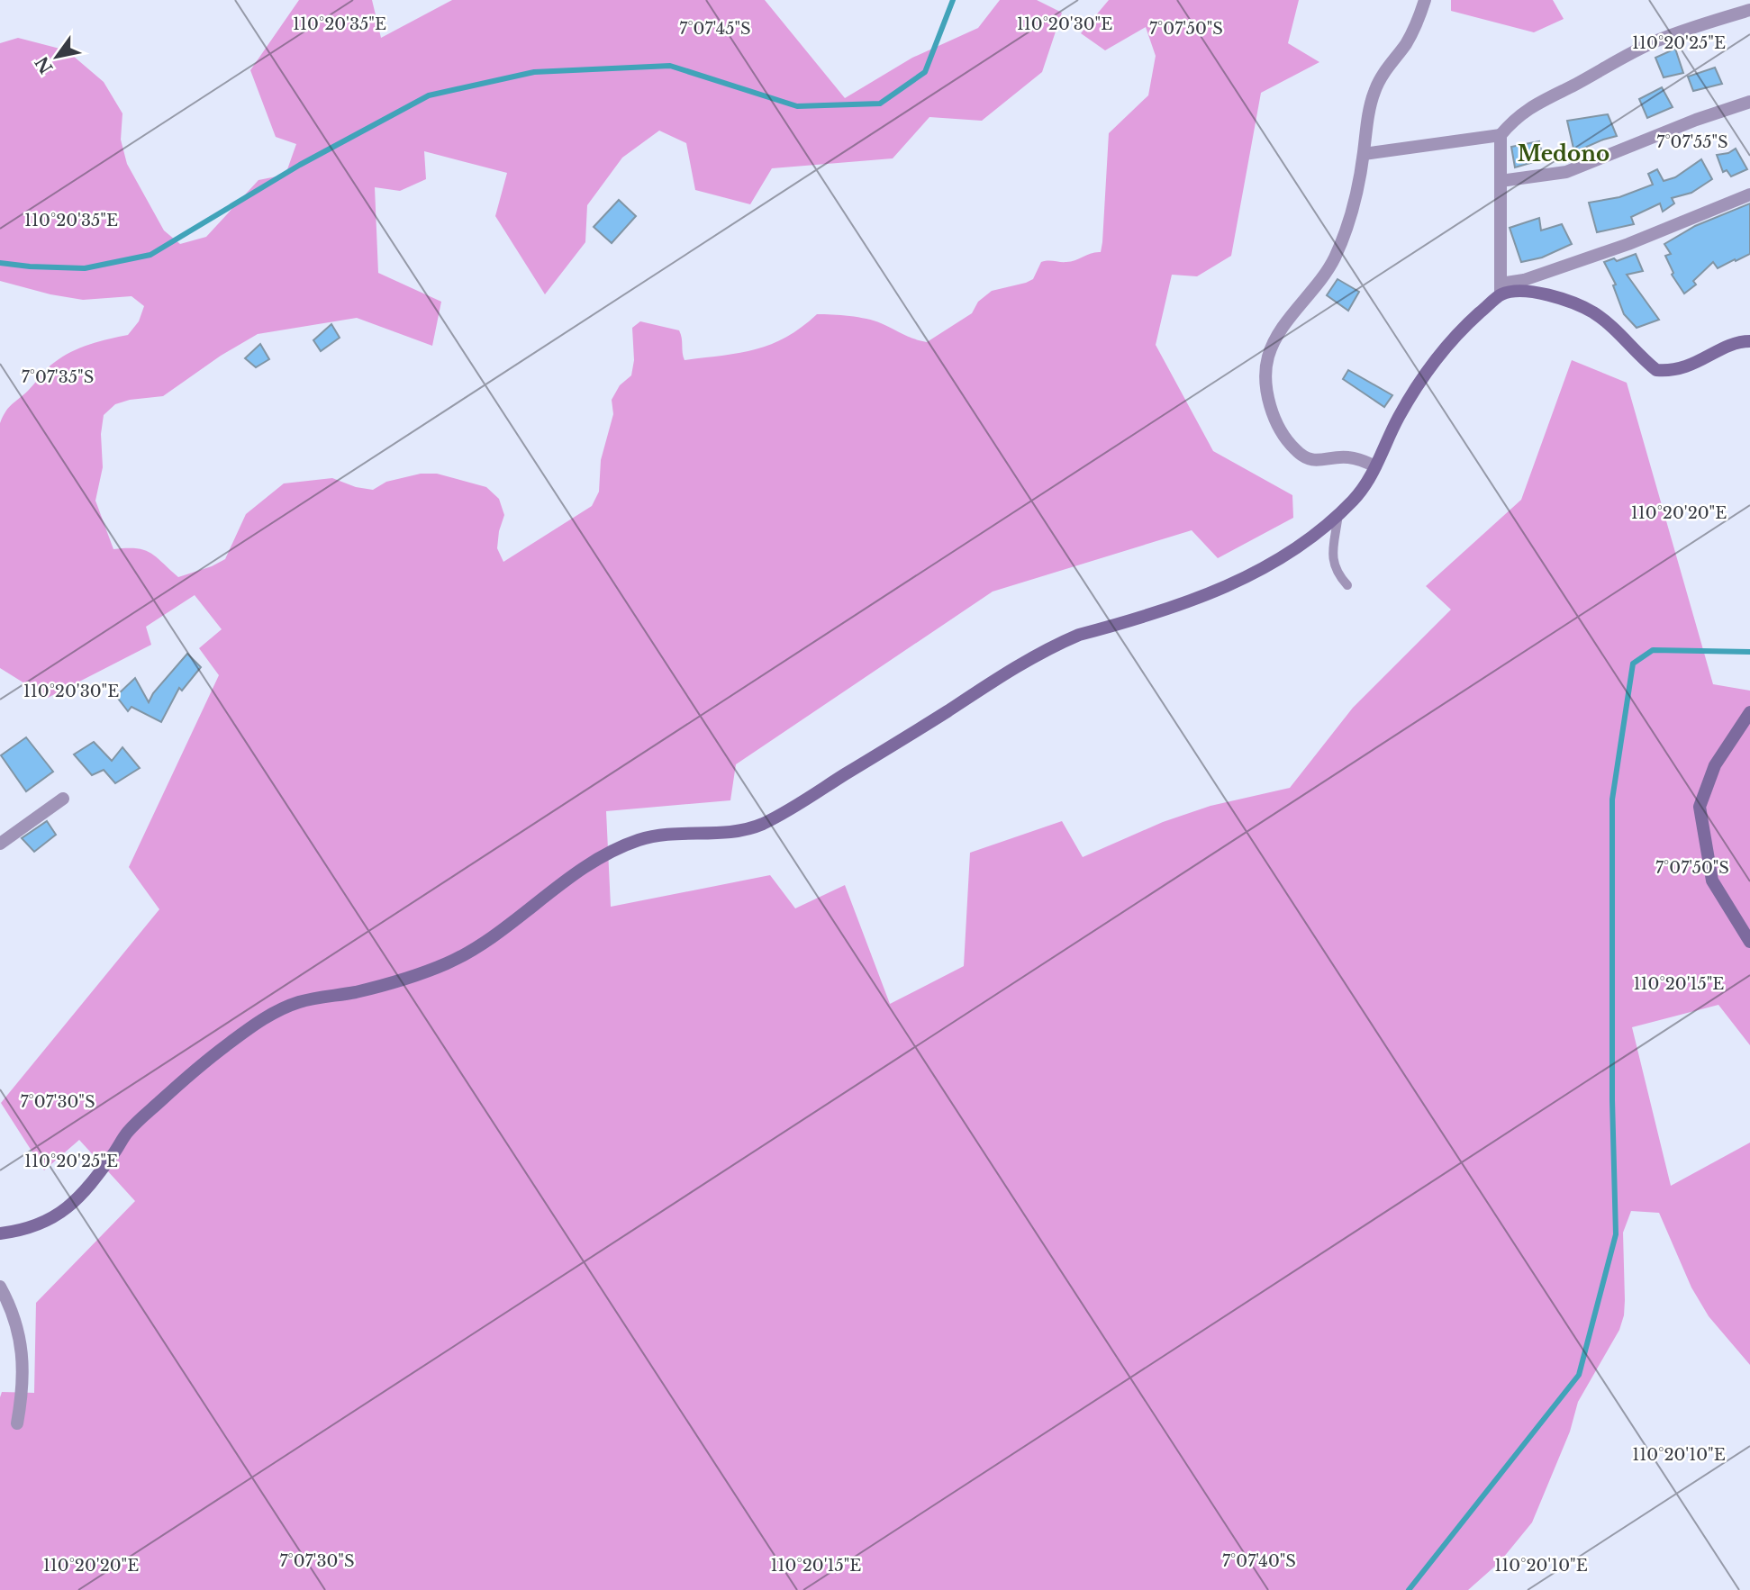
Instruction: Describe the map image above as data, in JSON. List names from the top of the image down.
{
  "districts": ["Medono"],
  "north": "bottom left",
  "coordinates": [
    "110°20'35\"E",
    "110°20'30\"E",
    "7°07'45\"S",
    "7°07'50\"S",
    "110°20'25\"E",
    "7°07'55\"S",
    "7°07'35\"S",
    "110°20'20\"E",
    "110°20'15\"E",
    "7°07'30\"S",
    "110°20'10\"E",
    "7°07'40\"S"
  ]
}
